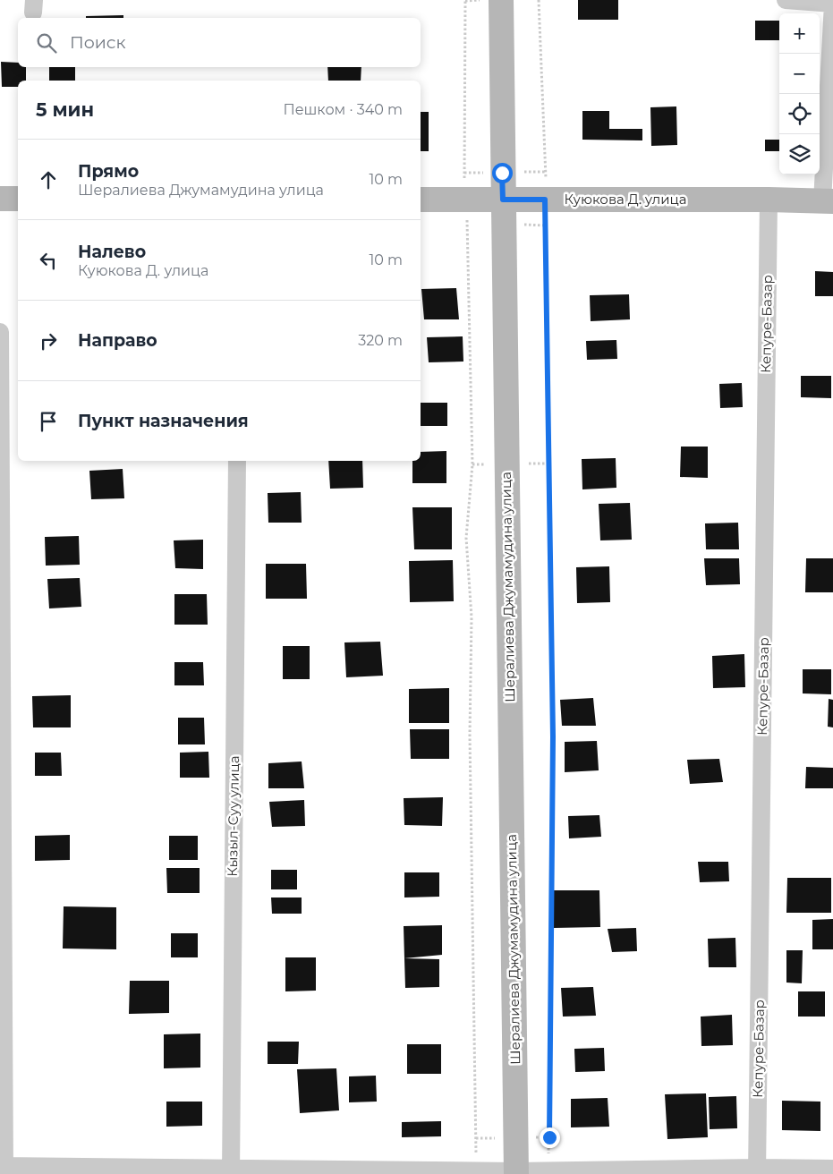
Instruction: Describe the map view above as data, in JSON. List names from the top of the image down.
{
  "streets": {
    "street": [
      "Куюкова Д. улица",
      "Кепуре-Базар",
      "Шералиева Джумамудина улица",
      "Кызыл-Суу улица"
    ]
  },
  "crossings": [
    ["Куюкова Д. улица", "Кепуре-Базар"],
    ["Куюкова Д. улица", "Шералиева Джумамудина улица"]
  ],
  "page": {
    "map_buttons": ["+", "−"],
    "search": "Поиск",
    "heading": ["5 мин", "Пешком · 340 m"],
    "list": [
      ["Прямо", "Шералиева Джумамудина улица", "10 m"],
      ["Налево", "Куюкова Д. улица", "10 m"],
      ["Направо", "320 m"],
      "Пункт назначения"
    ]
  }
}
